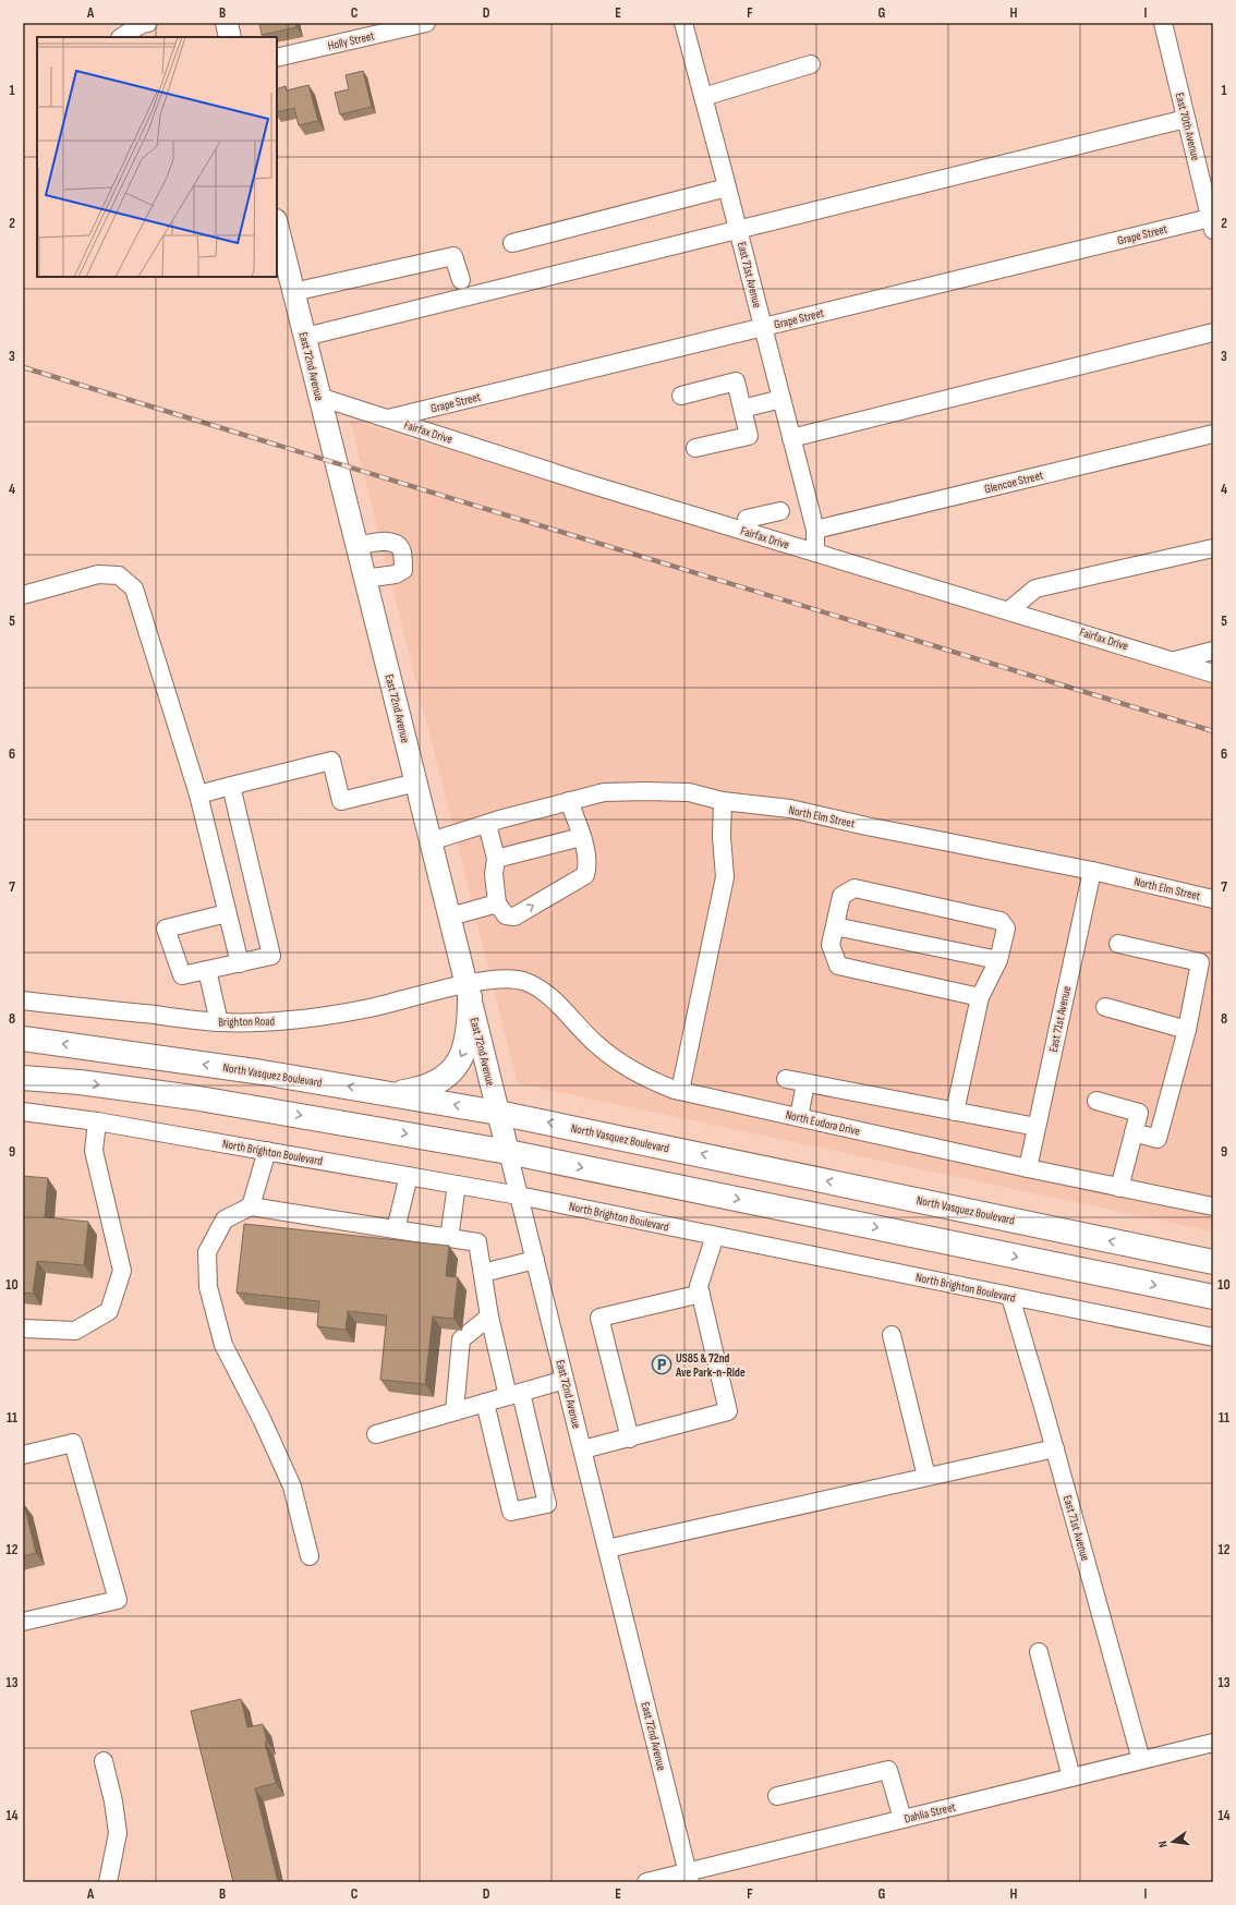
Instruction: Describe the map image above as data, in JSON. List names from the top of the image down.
{
  "streets": {
    "highway": ["North Vasquez Boulevard"],
    "main road": ["East 72nd Avenue"],
    "street": [
      "Holly Street",
      "East 70th Avenue",
      "Grape Street",
      "East 71st Avenue",
      "Fairfax Drive",
      "Glencoe Street",
      "North Elm Street",
      "Brighton Road",
      "North Eudora Drive",
      "North Brighton Boulevard",
      "Dahlia Street"
    ]
  },
  "crossings": [
    ["East 70th Avenue", "Grape Street"],
    ["Grape Street", "East 71st Avenue"],
    ["Grape Street", "Fairfax Drive"],
    ["East 71st Avenue", "Fairfax Drive"],
    ["East 71st Avenue", "Glencoe Street"],
    ["East 71st Avenue", "North Elm Street"],
    ["East 71st Avenue", "North Eudora Drive"],
    ["East 71st Avenue", "North Brighton Boulevard"],
    ["East 71st Avenue", "Dahlia Street"],
    ["East 72nd Avenue", "Fairfax Drive"],
    ["East 72nd Avenue", "North Elm Street"],
    ["East 72nd Avenue", "Brighton Road"],
    ["East 72nd Avenue", "North Vasquez Boulevard"],
    ["East 72nd Avenue", "North Eudora Drive"],
    ["East 72nd Avenue", "North Brighton Boulevard"],
    ["East 72nd Avenue", "Dahlia Street"],
    ["Brighton Road", "North Eudora Drive"]
  ],
  "places": {
    "parking": ["US85 & 72nd Ave Park-n-Ride"]
  },
  "north": "left",
  "grid": {
    "columns": [
      "A",
      "B",
      "C",
      "D",
      "E",
      "F",
      "G",
      "H",
      "I"
    ],
    "rows": [
      "1",
      "2",
      "3",
      "4",
      "5",
      "6",
      "7",
      "8",
      "9",
      "10",
      "11",
      "12",
      "13",
      "14"
    ]
  }
}
